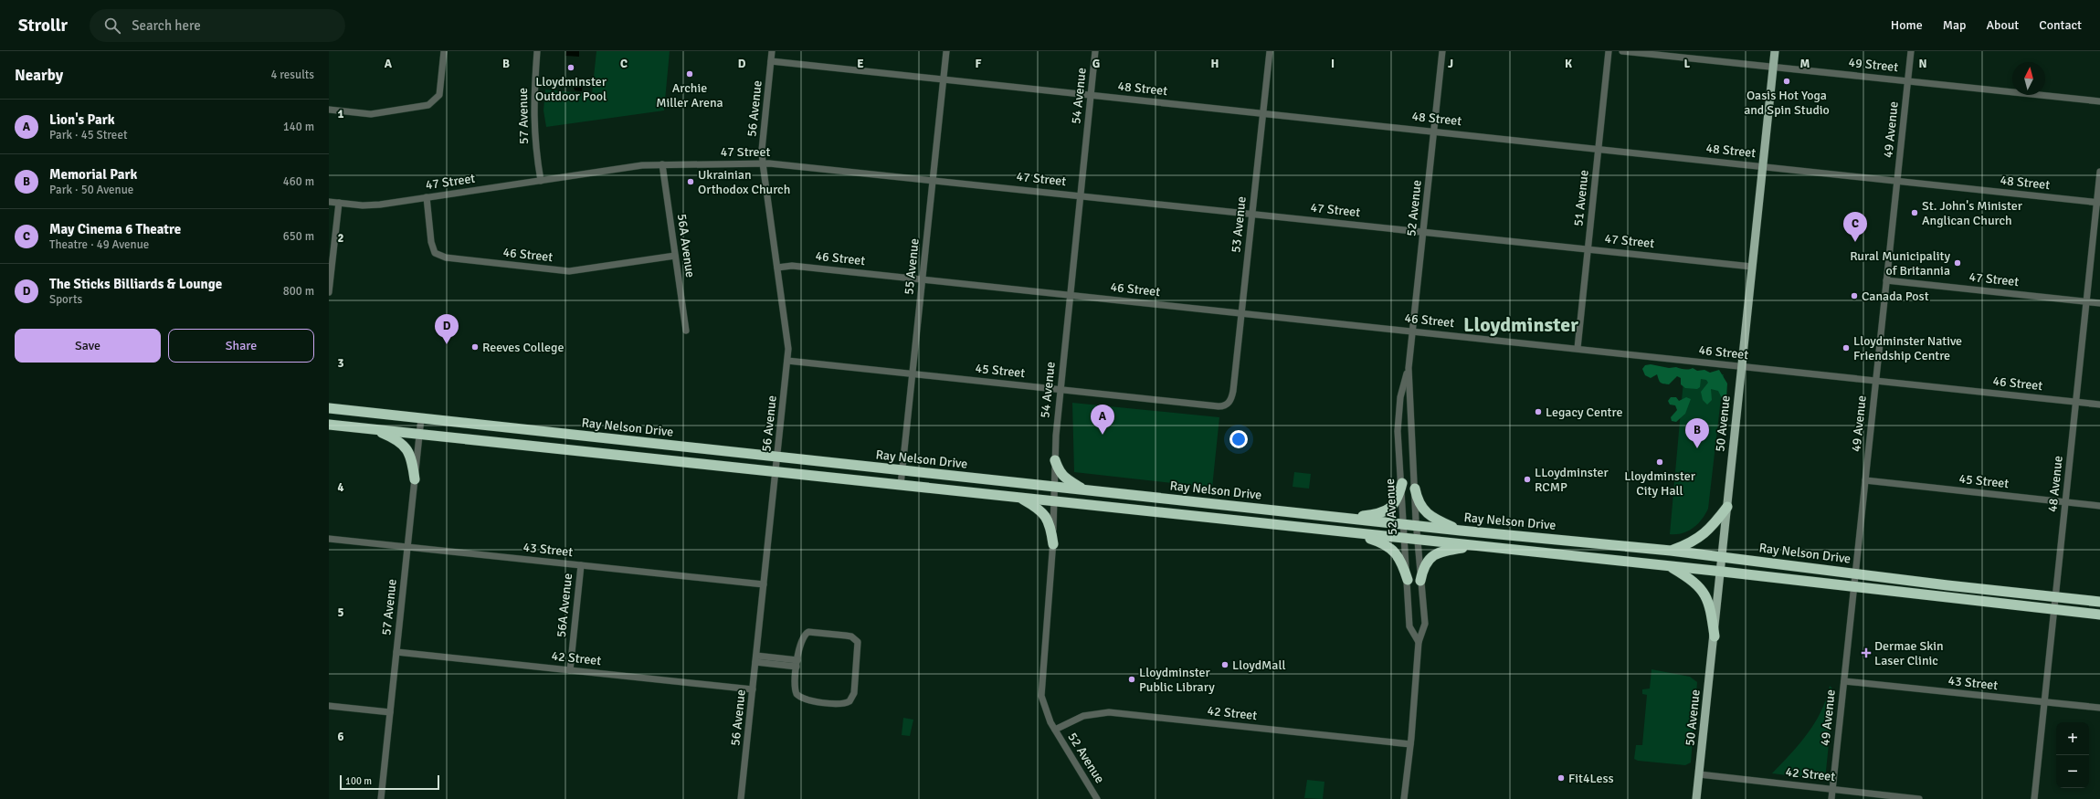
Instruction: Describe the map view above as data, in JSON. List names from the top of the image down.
{
  "streets": {
    "highway": ["Ray Nelson Drive"],
    "main road": ["50 Avenue"],
    "street": [
      "49 Street",
      "48 Street",
      "54 Avenue",
      "56 Avenue",
      "57 Avenue",
      "49 Avenue",
      "47 Street",
      "51 Avenue",
      "52 Avenue",
      "53 Avenue",
      "56A Avenue",
      "46 Street",
      "55 Avenue",
      "45 Street",
      "48 Avenue",
      "43 Street",
      "42 Street"
    ]
  },
  "crossings": [
    ["49 Street", "49 Avenue"],
    ["49 Street", "50 Avenue"],
    ["48 Street", "54 Avenue"],
    ["48 Street", "56 Avenue"],
    ["48 Street", "49 Avenue"],
    ["48 Street", "51 Avenue"],
    ["48 Street", "52 Avenue"],
    ["48 Street", "53 Avenue"],
    ["48 Street", "55 Avenue"],
    ["48 Street", "50 Avenue"],
    ["48 Street", "48 Avenue"],
    ["54 Avenue", "47 Street"],
    ["54 Avenue", "52 Avenue"],
    ["54 Avenue", "46 Street"],
    ["54 Avenue", "45 Street"],
    ["54 Avenue", "Ray Nelson Drive"],
    ["54 Avenue", "42 Street"],
    ["56 Avenue", "47 Street"],
    ["56 Avenue", "46 Street"],
    ["56 Avenue", "45 Street"],
    ["56 Avenue", "Ray Nelson Drive"],
    ["56 Avenue", "43 Street"],
    ["56 Avenue", "42 Street"],
    ["57 Avenue", "47 Street"],
    ["57 Avenue", "Ray Nelson Drive"],
    ["57 Avenue", "43 Street"],
    ["57 Avenue", "42 Street"],
    ["49 Avenue", "47 Street"],
    ["49 Avenue", "46 Street"],
    ["49 Avenue", "45 Street"],
    ["49 Avenue", "Ray Nelson Drive"],
    ["49 Avenue", "43 Street"],
    ["49 Avenue", "42 Street"],
    ["47 Street", "51 Avenue"],
    ["47 Street", "52 Avenue"],
    ["47 Street", "53 Avenue"],
    ["47 Street", "56A Avenue"],
    ["47 Street", "46 Street"],
    ["47 Street", "55 Avenue"],
    ["47 Street", "50 Avenue"],
    ["47 Street", "48 Avenue"],
    ["51 Avenue", "46 Street"],
    ["52 Avenue", "46 Street"],
    ["52 Avenue", "Ray Nelson Drive"],
    ["52 Avenue", "42 Street"],
    ["53 Avenue", "46 Street"],
    ["53 Avenue", "45 Street"],
    ["56A Avenue", "46 Street"],
    ["56A Avenue", "43 Street"],
    ["56A Avenue", "42 Street"],
    ["46 Street", "55 Avenue"],
    ["46 Street", "50 Avenue"],
    ["46 Street", "48 Avenue"],
    ["55 Avenue", "45 Street"],
    ["55 Avenue", "Ray Nelson Drive"],
    ["45 Street", "48 Avenue"],
    ["50 Avenue", "Ray Nelson Drive"],
    ["50 Avenue", "42 Street"],
    ["Ray Nelson Drive", "48 Avenue"],
    ["48 Avenue", "43 Street"]
  ],
  "districts": ["Lloydminster"],
  "places": {
    "other": [
      "Lloydminster Outdoor Pool",
      "Archie Miller Arena",
      "Oasis Hot Yoga and Spin Studio",
      "Ukrainian Orthodox Church",
      "St. John's Minister Anglican Church",
      "Rural Municipality of Britannia",
      "Canada Post",
      "Reeves College",
      "Lloydminster Native Friendship Centre",
      "Legacy Centre",
      "Lloydminster City Hall",
      "LLoydminster RCMP",
      "LloydMall",
      "Lloydminster Public Library",
      "Fit4Less"
    ],
    "health": ["Dermae Skin Laser Clinic"]
  },
  "scale_bar": "100 m",
  "north": "top",
  "page": {
    "header": "Strollr",
    "search": "Search here",
    "nav": [
      "Home",
      "Map",
      "About",
      "Contact"
    ],
    "heading": ["Nearby", "4 results"],
    "list": [
      {
        "mark": "A",
        "name": "Lion's Park",
        "note": "Park · 45 Street",
        "value": "140 m"
      },
      {
        "mark": "B",
        "name": "Memorial Park",
        "note": "Park · 50 Avenue",
        "value": "460 m"
      },
      {
        "mark": "C",
        "name": "May Cinema 6 Theatre",
        "note": "Theatre · 49 Avenue",
        "value": "650 m"
      },
      {
        "mark": "D",
        "name": "The Sticks Billiards & Lounge",
        "note": "Sports",
        "value": "800 m"
      }
    ],
    "pins": [
      "C",
      "D",
      "A",
      "B"
    ],
    "buttons": ["Save", "Share"],
    "map_buttons": ["+", "−"],
    "scale": "100 m"
  },
  "grid": {
    "columns": [
      "A",
      "B",
      "C",
      "D",
      "E",
      "F",
      "G",
      "H",
      "I",
      "J",
      "K",
      "L",
      "M",
      "N"
    ],
    "rows": [
      "1",
      "2",
      "3",
      "4",
      "5",
      "6"
    ]
  }
}
